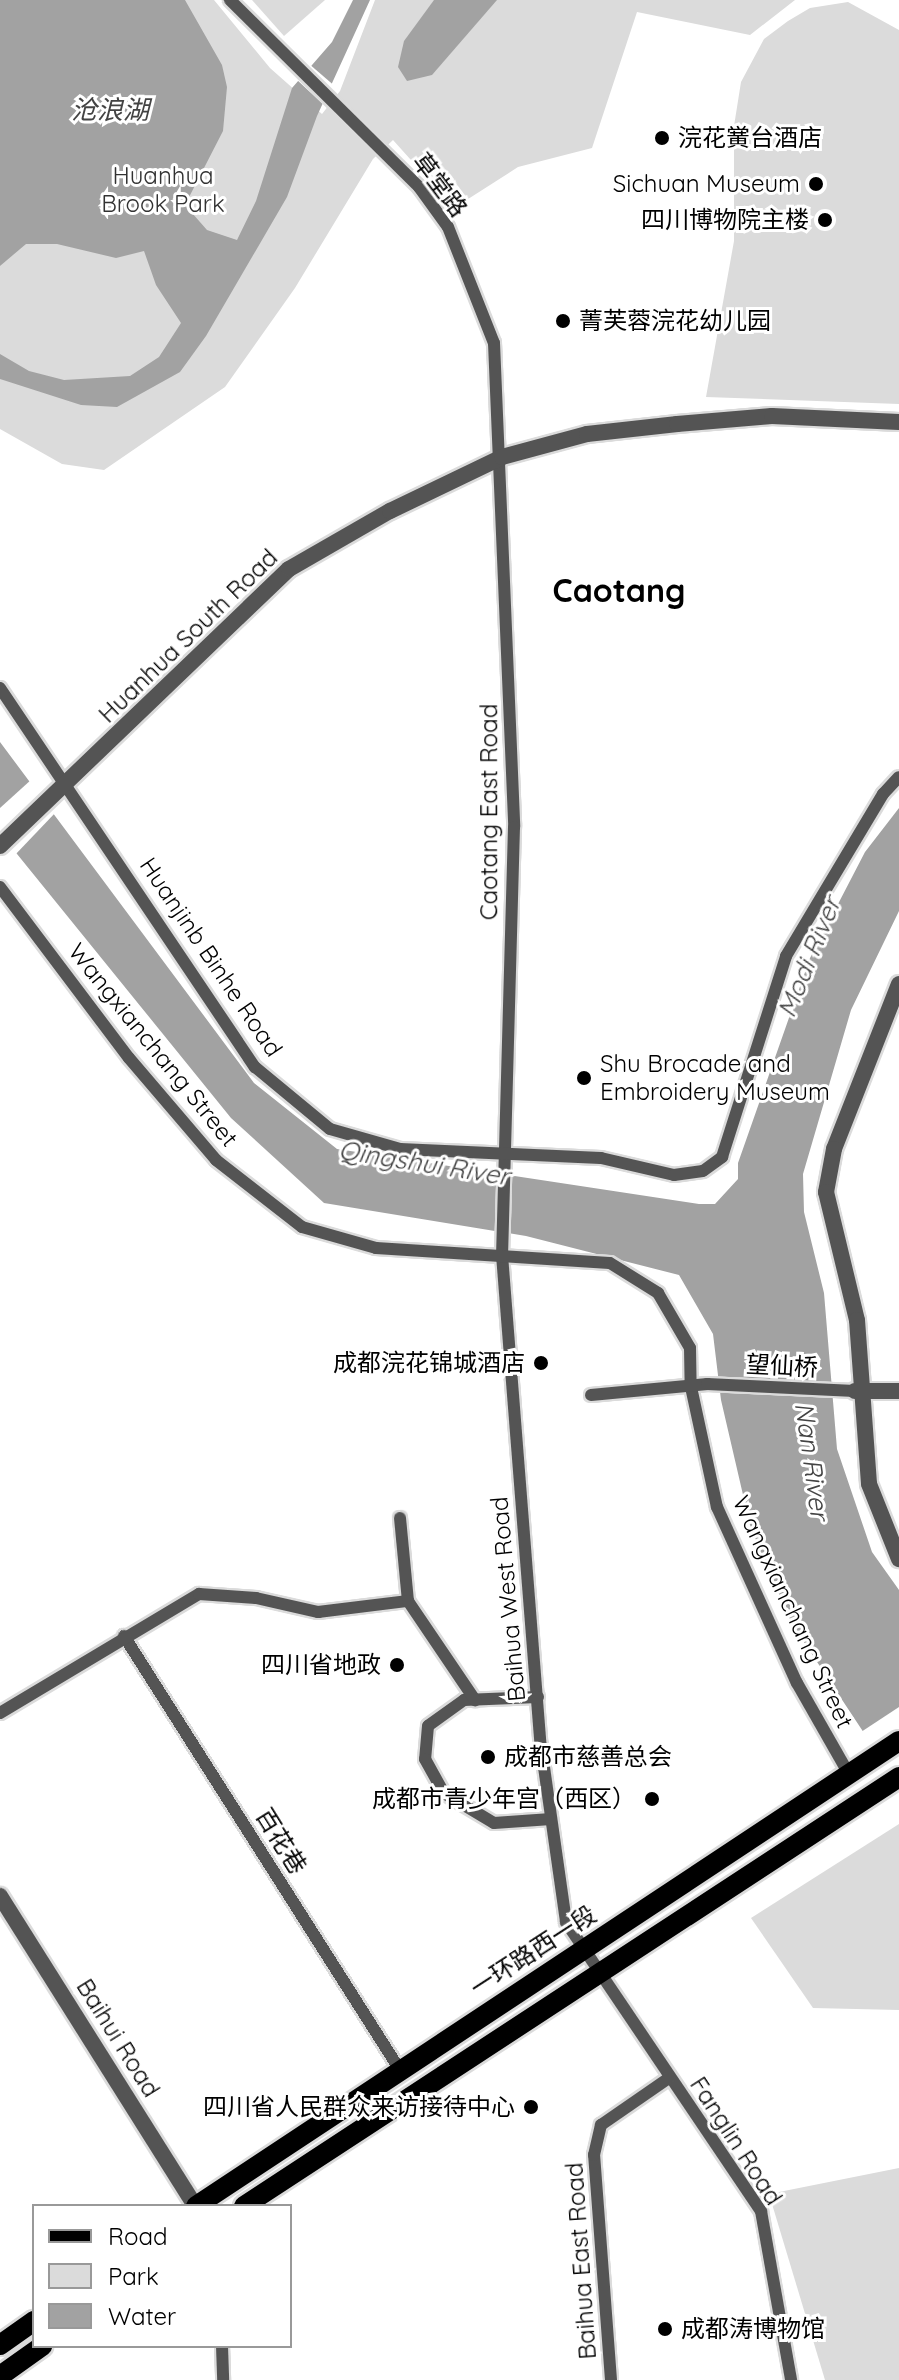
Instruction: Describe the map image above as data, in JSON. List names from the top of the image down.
{
  "streets": {
    "main road": ["一环路西一段"],
    "street": [
      "草堂路",
      "Huanhua South Road",
      "Caotang East Road",
      "Huanjinb Binhe Road",
      "Wangxianchang Street",
      "望仙桥",
      "Baihua West Road",
      "百花巷",
      "Baihui Road",
      "Fanglin Road",
      "Baihua East Road"
    ]
  },
  "crossings": [
    ["草堂路", "Huanhua South Road"],
    ["草堂路", "Caotang East Road"],
    ["Huanhua South Road", "Caotang East Road"],
    ["Huanhua South Road", "Huanjinb Binhe Road"],
    ["Caotang East Road", "Huanjinb Binhe Road"],
    ["Caotang East Road", "Baihua West Road"],
    ["Wangxianchang Street", "望仙桥"],
    ["Wangxianchang Street", "Baihua West Road"],
    ["Wangxianchang Street", "一环路西一段"],
    ["Baihua West Road", "一环路西一段"],
    ["Baihua West Road", "Fanglin Road"],
    ["百花巷", "一环路西一段"],
    ["一环路西一段", "Fanglin Road"],
    ["Fanglin Road", "Baihua East Road"]
  ],
  "districts": ["Caotang"],
  "water": [
    "沧浪湖",
    "Modi River",
    "Qingshui River",
    "Nan River"
  ],
  "parks": ["Huanhua Brook Park"],
  "places": [
    "浣花黉台酒店",
    "Sichuan Museum",
    "四川博物院主楼",
    "菁芙蓉浣花幼儿园",
    "Shu Brocade and Embroidery Museum",
    "成都浣花锦城酒店",
    "四川省地政",
    "成都市慈善总会",
    "成都市青少年宫（西区）",
    "四川省人民群众来访接待中心",
    "成都涛博物馆"
  ],
  "legend": ["Road", "Park", "Water"]
}
